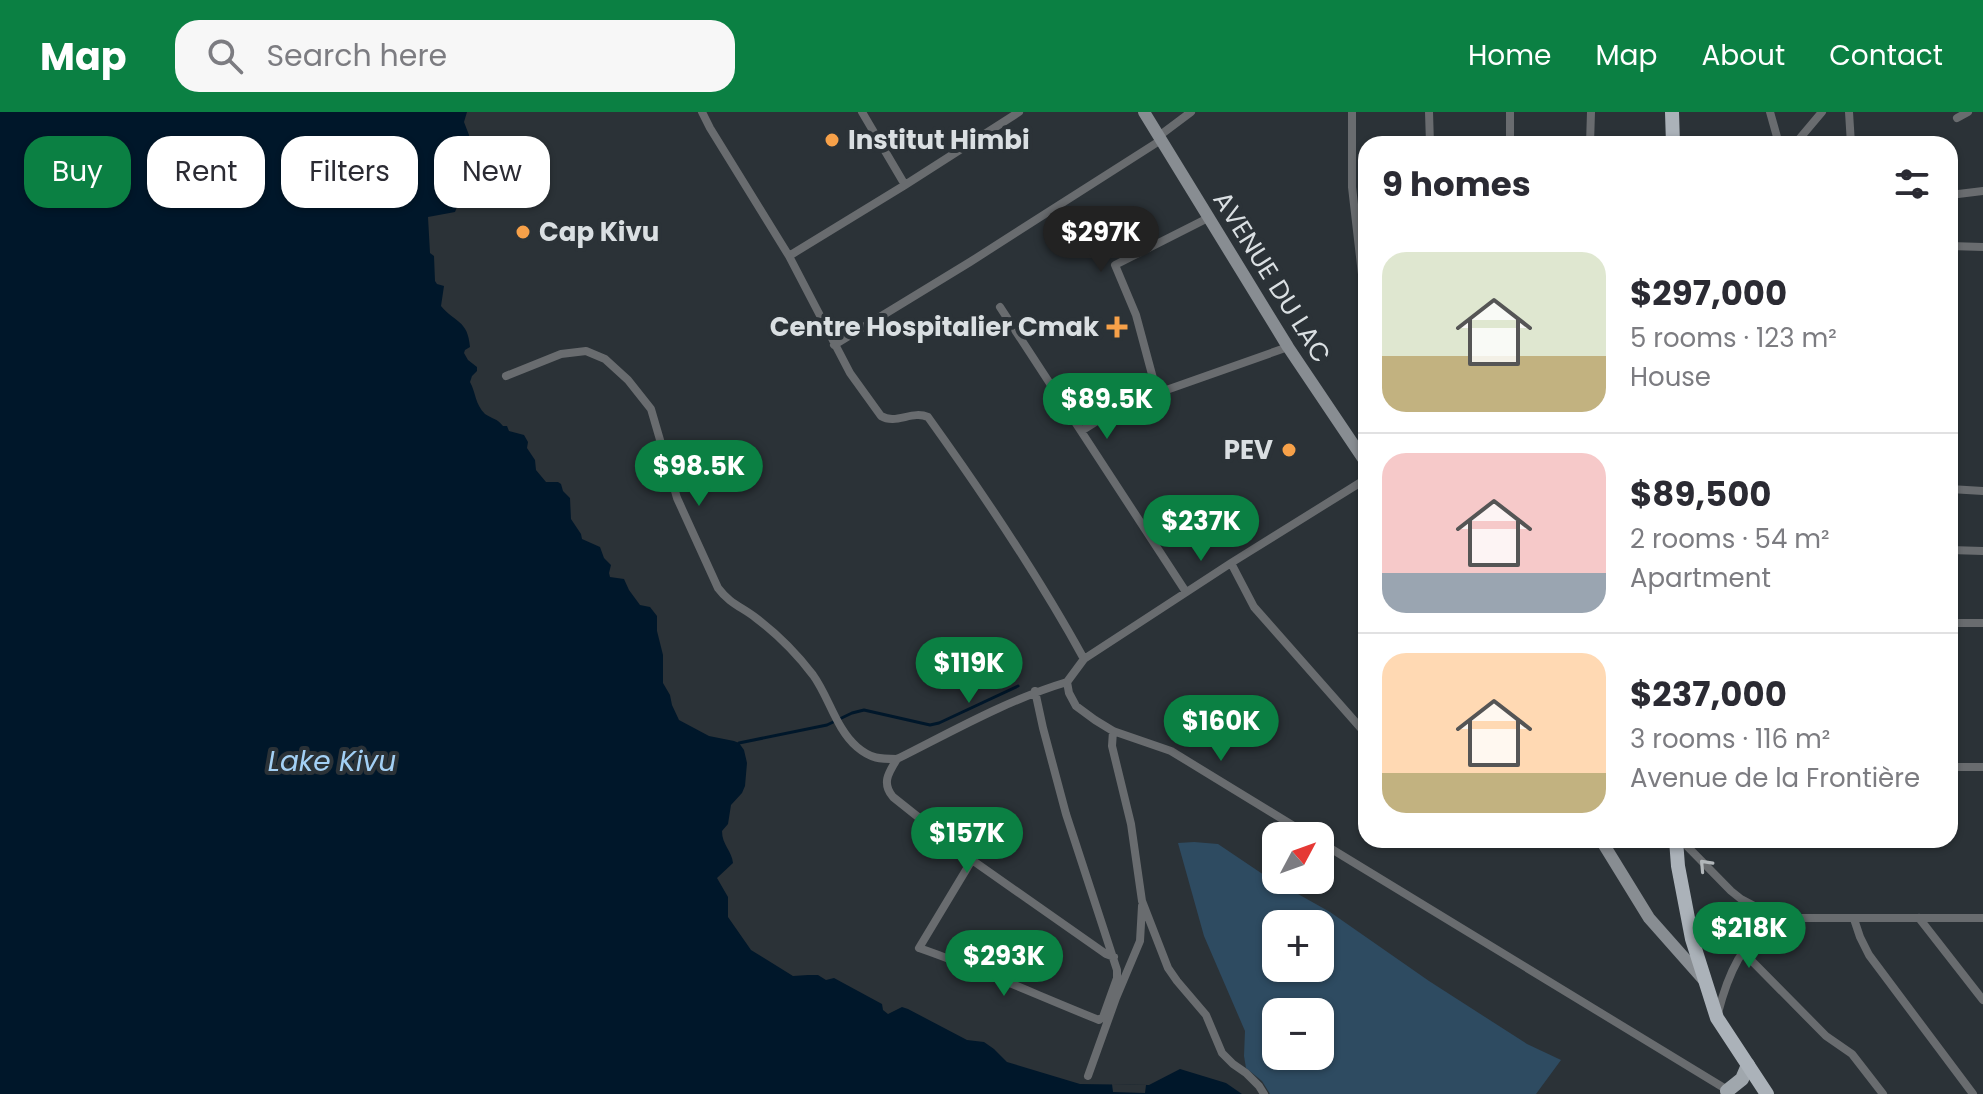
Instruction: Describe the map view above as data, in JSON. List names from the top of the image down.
{
  "streets": {
    "main road": ["AVENUE DU LAC"]
  },
  "water": ["Lake Kivu"],
  "places": {
    "other": ["Institut Himbi", "Cap Kivu", "PEV"],
    "health": ["Centre Hospitalier Cmak"]
  },
  "north": "top right",
  "page": {
    "header": "Map",
    "search": "Search here",
    "nav": [
      "Home",
      "Map",
      "About",
      "Contact"
    ],
    "chip": [
      "Buy",
      "Rent",
      "Filters",
      "New"
    ],
    "heading": "9 homes",
    "price": [
      "$297K",
      "$89.5K",
      "$98.5K",
      "$237K",
      "$119K",
      "$160K",
      "$157K",
      "$218K",
      "$293K"
    ],
    "list": [
      {
        "name": "$297,000",
        "note": "5 rooms · 123 m² · House"
      },
      {
        "name": "$89,500",
        "note": "2 rooms · 54 m² · Apartment"
      },
      {
        "name": "$237,000",
        "note": "3 rooms · 116 m² · Avenue de la Frontière"
      }
    ],
    "map_buttons": ["+", "−"]
  }
}
